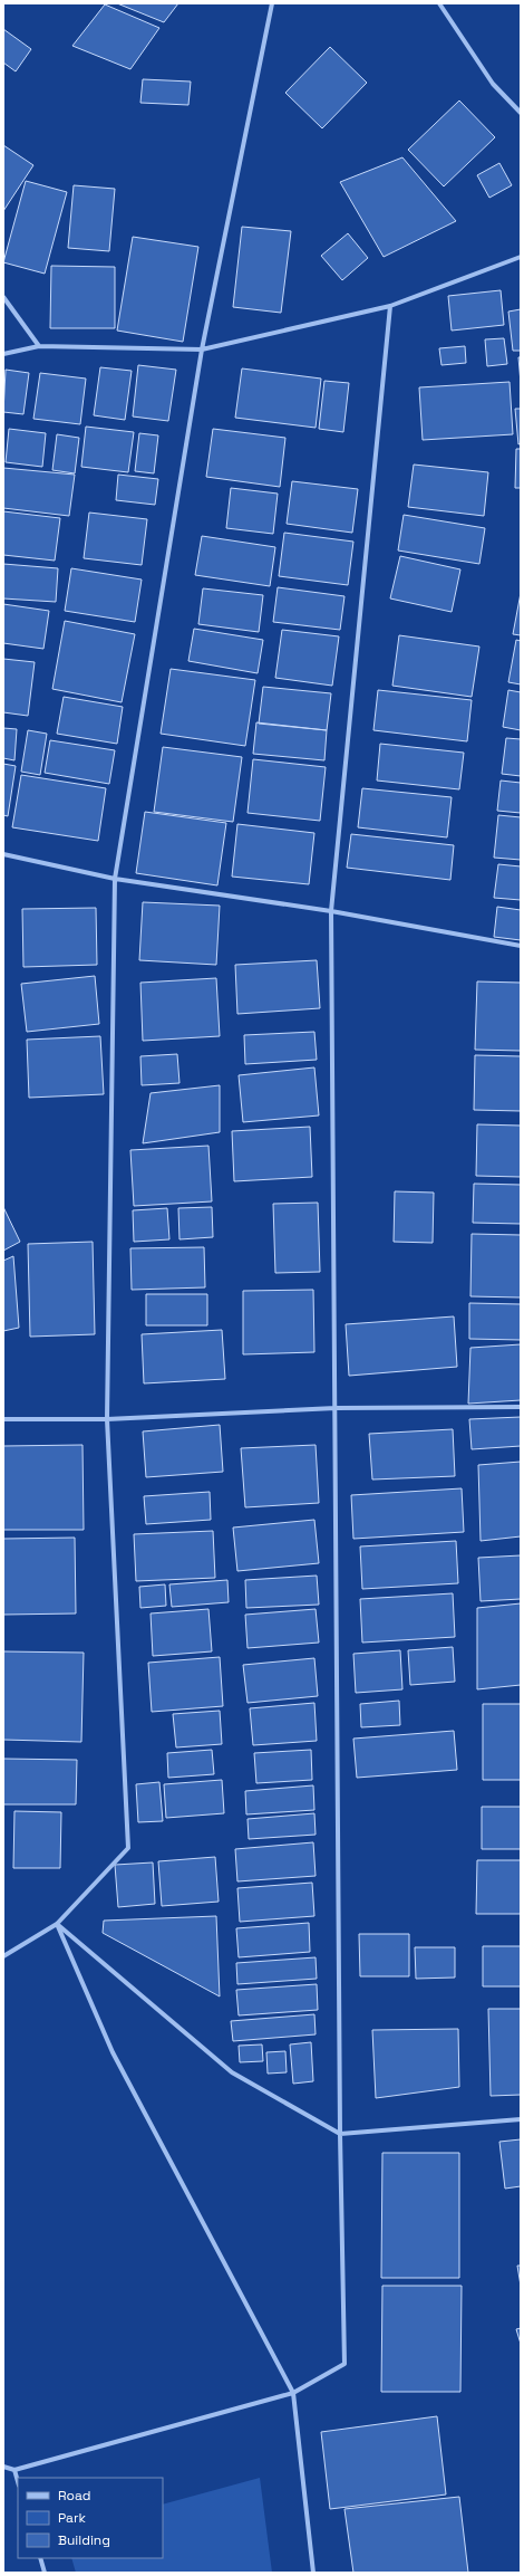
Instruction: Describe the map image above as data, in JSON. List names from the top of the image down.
{
  "legend": ["Road", "Park", "Building"]
}
